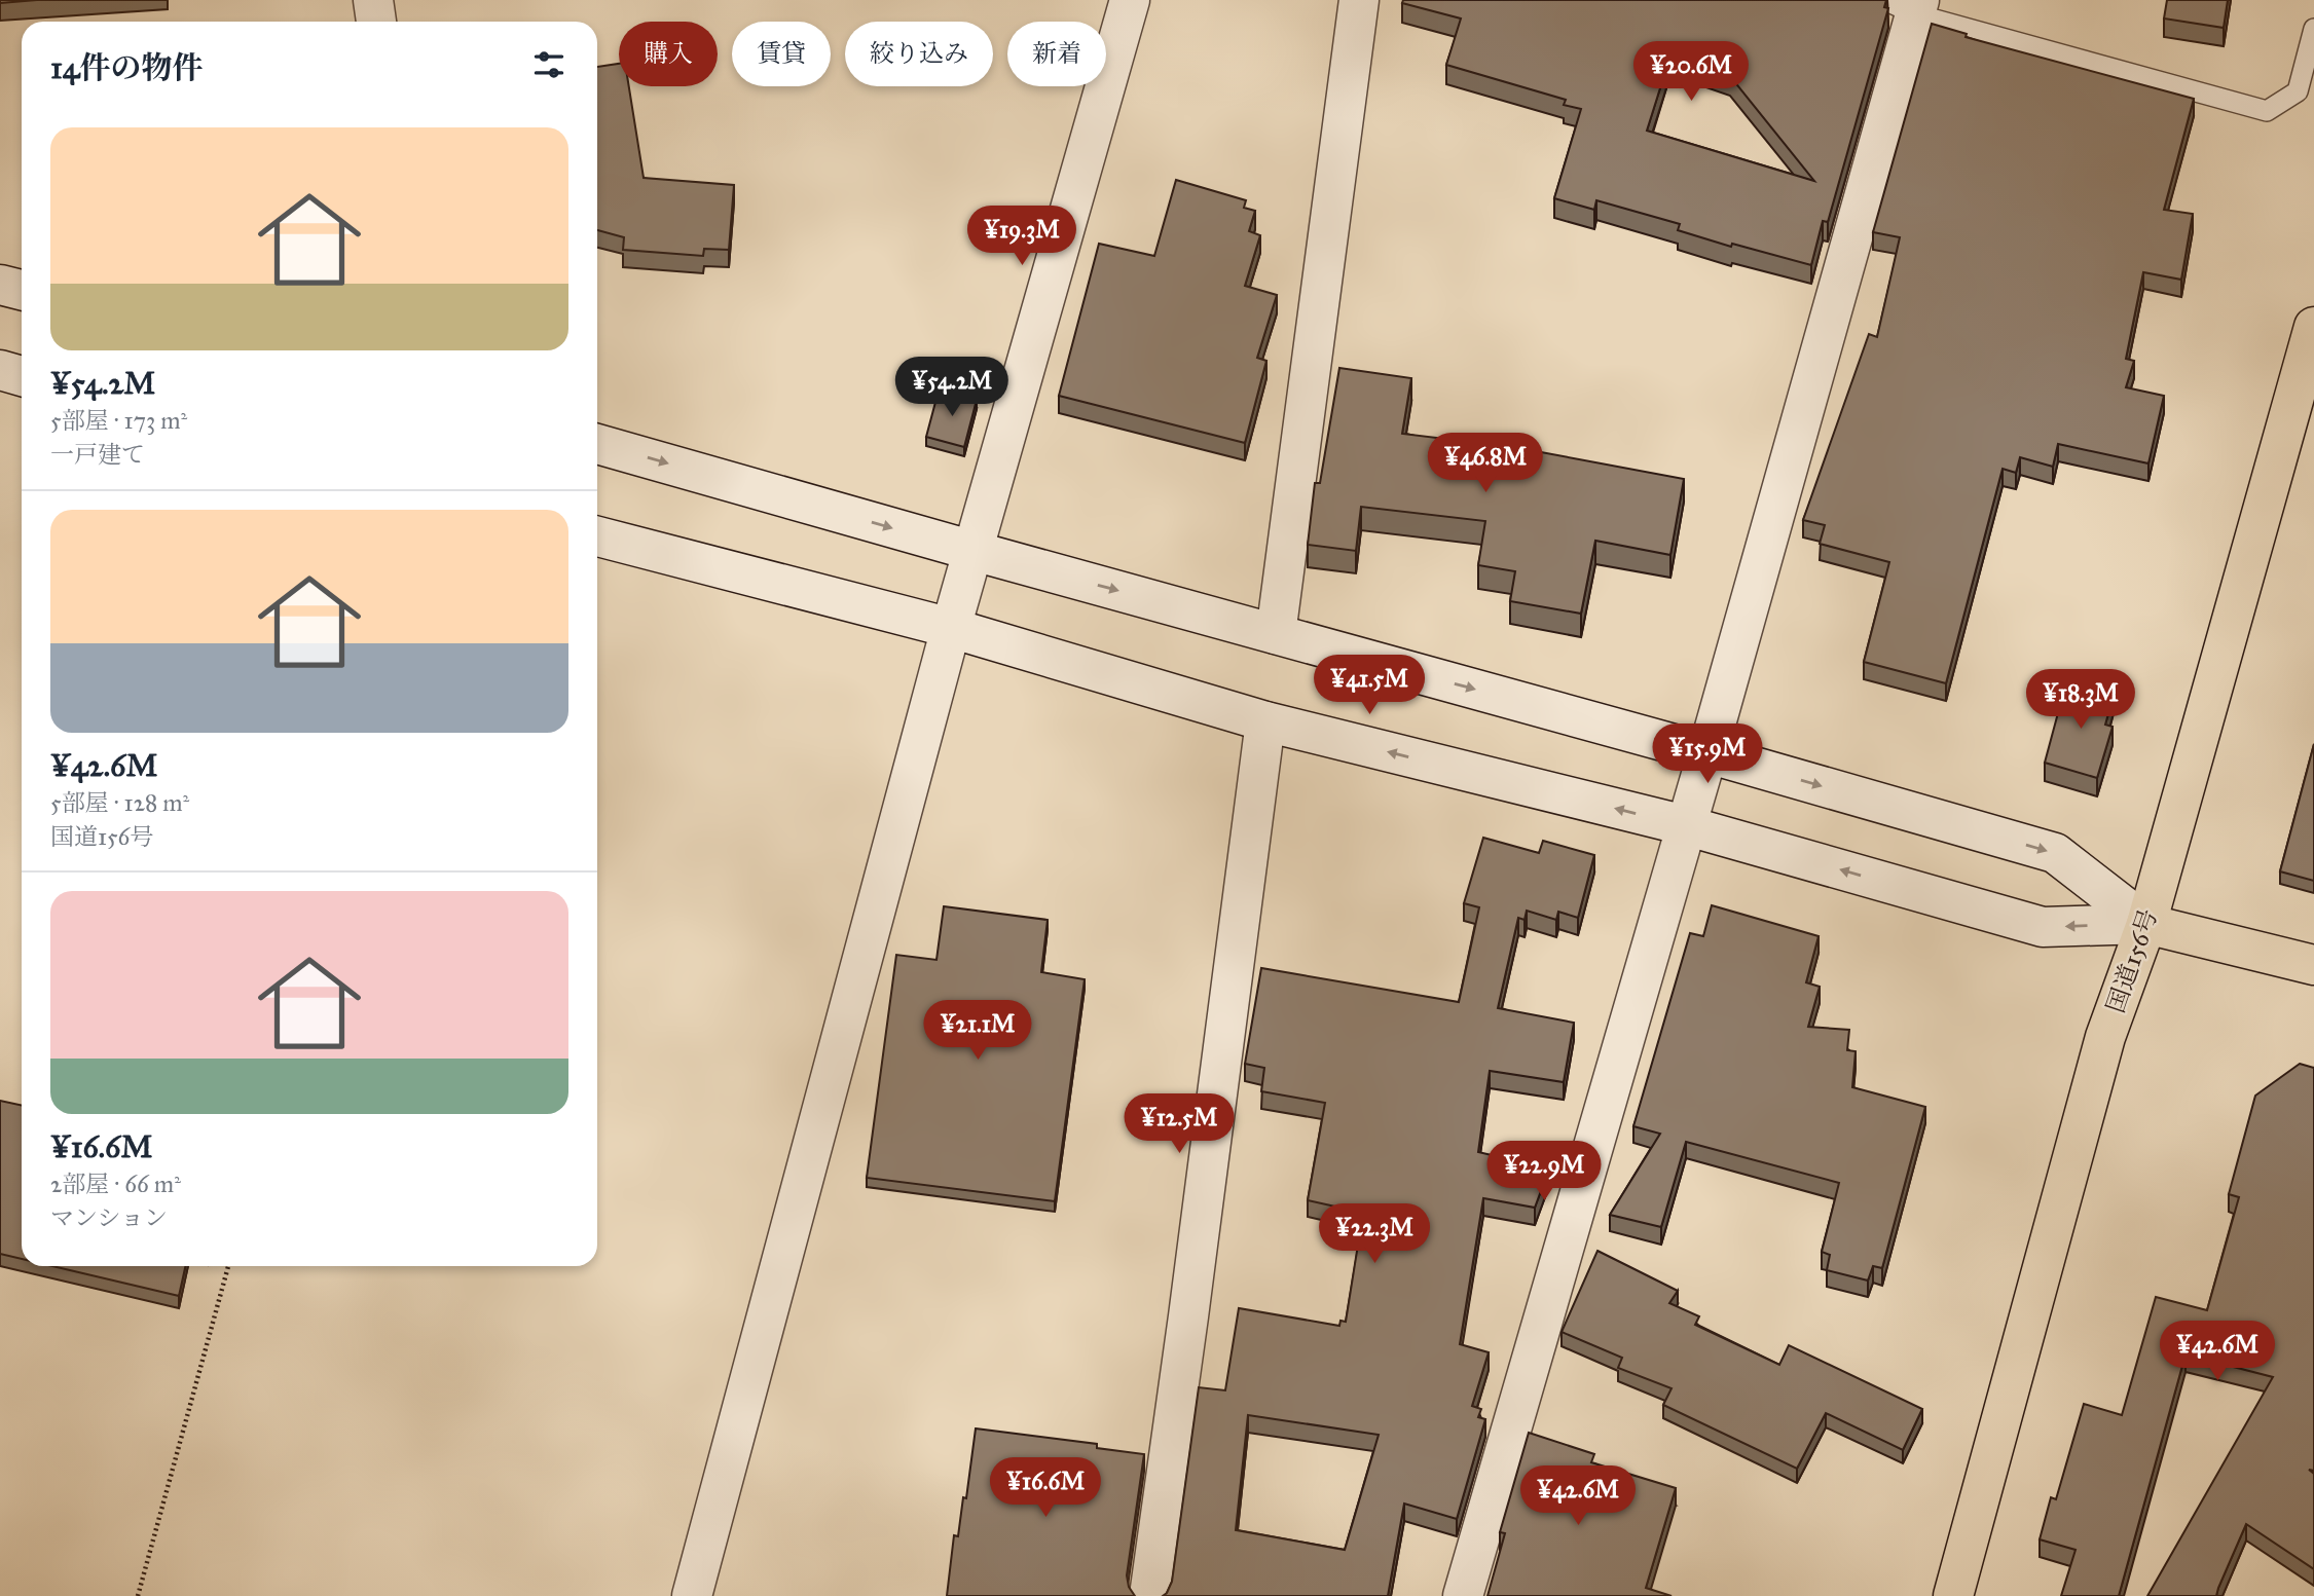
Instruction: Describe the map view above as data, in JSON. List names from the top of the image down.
{
  "streets": {
    "main road": ["国道156号"]
  },
  "page": {
    "chip": [
      "購入",
      "賃貸",
      "絞り込み",
      "新着"
    ],
    "heading": "14件の物件",
    "price": [
      "¥20.6M",
      "¥19.3M",
      "¥54.2M",
      "¥46.8M",
      "¥41.5M",
      "¥18.3M",
      "¥15.9M",
      "¥21.1M",
      "¥12.5M",
      "¥22.9M",
      "¥22.3M",
      "¥42.6M",
      "¥16.6M",
      "¥42.6M"
    ],
    "list": [
      {
        "name": "¥54.2M",
        "note": "5部屋 · 173 m² · 一戸建て"
      },
      {
        "name": "¥42.6M",
        "note": "5部屋 · 128 m² · 国道156号"
      },
      {
        "name": "¥16.6M",
        "note": "2部屋 · 66 m² · マンション"
      }
    ]
  }
}
